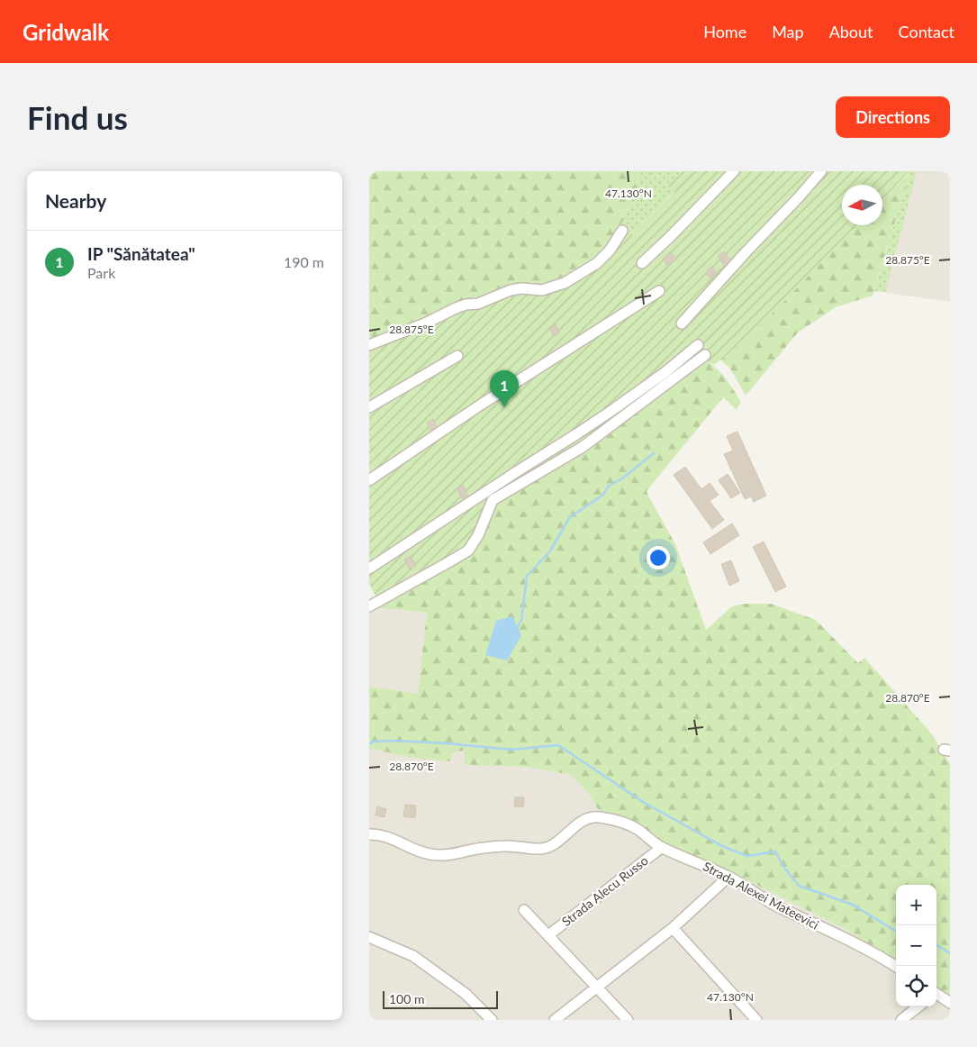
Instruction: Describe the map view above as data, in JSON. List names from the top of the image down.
{
  "streets": {
    "street": ["Strada Alecu Russo", "Strada Alexei Mateevici"]
  },
  "crossings": [
    ["Strada Alecu Russo", "Strada Alexei Mateevici"]
  ],
  "scale_bar": "100 m",
  "north": "left",
  "page": {
    "header": "Gridwalk",
    "nav": [
      "Home",
      "Map",
      "About",
      "Contact"
    ],
    "buttons": "Directions",
    "title": "Find us",
    "heading": "Nearby",
    "list": [
      {
        "mark": "1",
        "name": "IP \"Sănătatea\"",
        "note": "Park",
        "value": "190 m"
      }
    ],
    "pins": "1",
    "map_buttons": ["+", "−"],
    "scale": "100 m"
  },
  "coordinates": ["47.130°N", "28.875°E", "28.870°E"]
}
